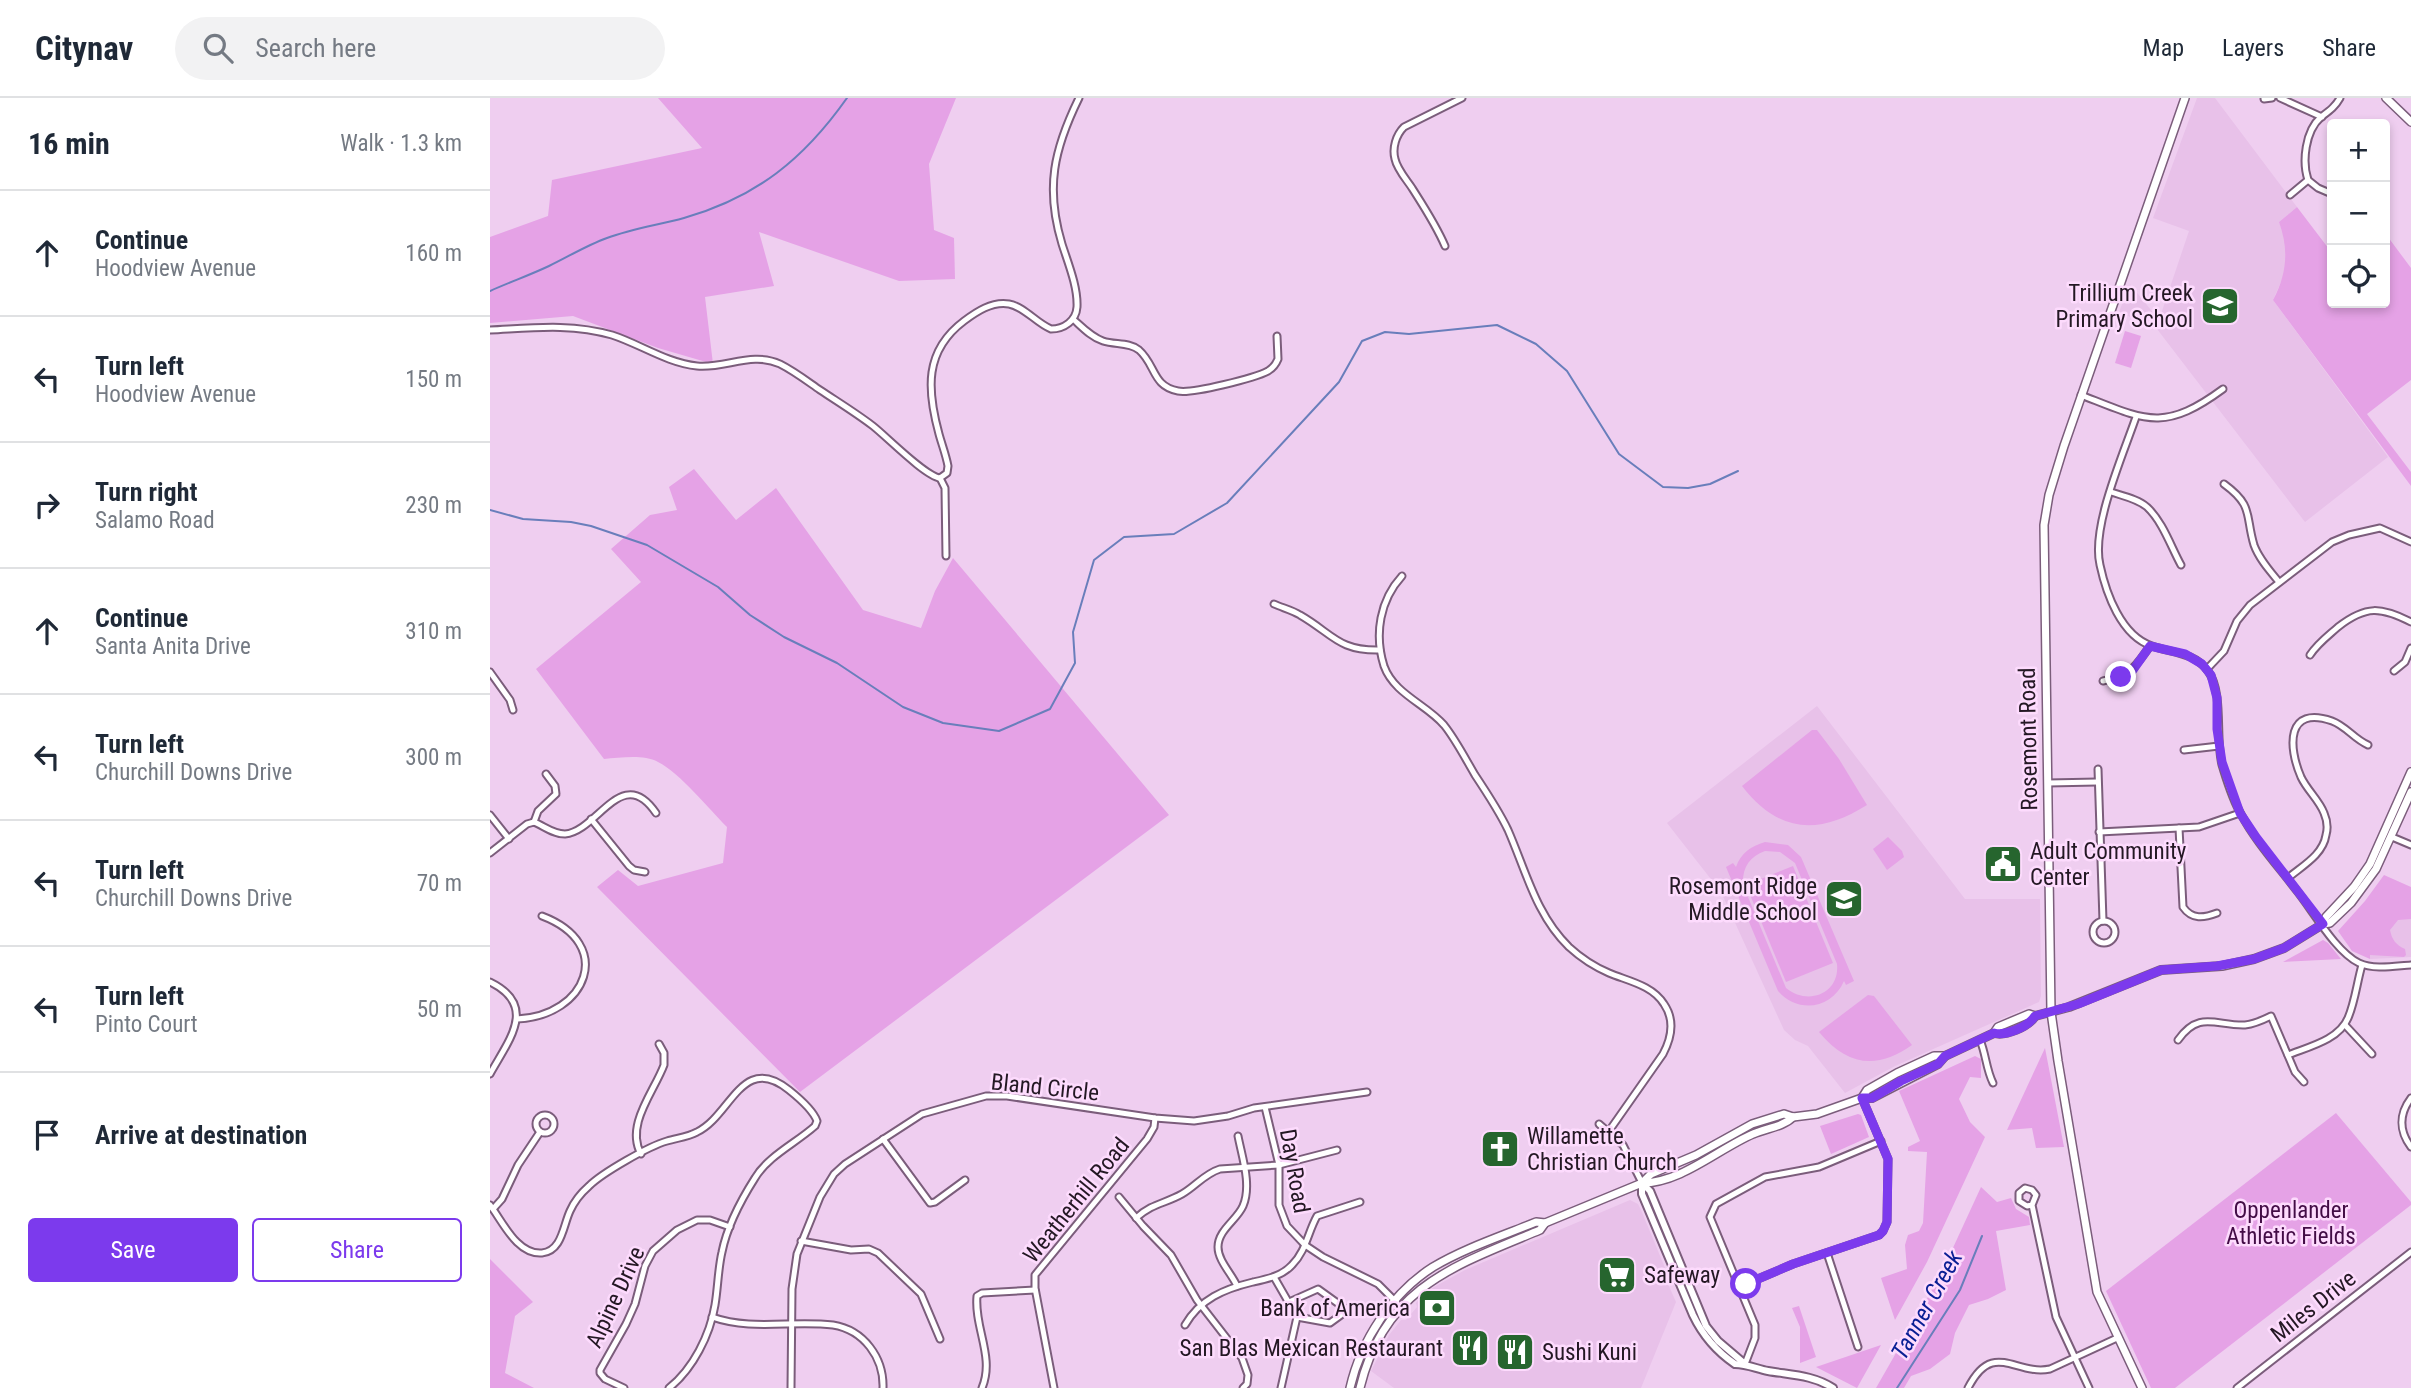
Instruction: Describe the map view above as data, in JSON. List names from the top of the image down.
{
  "streets": {
    "main road": ["Rosemont Road"],
    "street": [
      "Bland Circle",
      "Day Road",
      "Weatherhill Road",
      "Alpine Drive",
      "Miles Drive"
    ]
  },
  "crossings": [
    ["Bland Circle", "Day Road"],
    ["Bland Circle", "Weatherhill Road"]
  ],
  "water": ["Tanner Creek"],
  "parks": ["Oppenlander Athletic Fields"],
  "places": {
    "school or university": ["Trillium Creek Primary School", "Rosemont Ridge Middle School"],
    "public building": ["Adult Community Center"],
    "church": ["Willamette Christian Church"],
    "supermarket": ["Safeway"],
    "bank": ["Bank of America"],
    "restaurant": ["San Blas Mexican Restaurant", "Sushi Kuni"]
  },
  "page": {
    "header": "Citynav",
    "search": "Search here",
    "nav": ["Map", "Layers", "Share"],
    "heading": ["16 min", "Walk · 1.3 km"],
    "map_buttons": ["+", "−"],
    "list": [
      ["Continue", "Hoodview Avenue", "160 m"],
      ["Turn left", "Hoodview Avenue", "150 m"],
      ["Turn right", "Salamo Road", "230 m"],
      ["Continue", "Santa Anita Drive", "310 m"],
      ["Turn left", "Churchill Downs Drive", "300 m"],
      ["Turn left", "Churchill Downs Drive", "70 m"],
      ["Turn left", "Pinto Court", "50 m"],
      "Arrive at destination"
    ],
    "buttons": ["Save", "Share"]
  }
}
